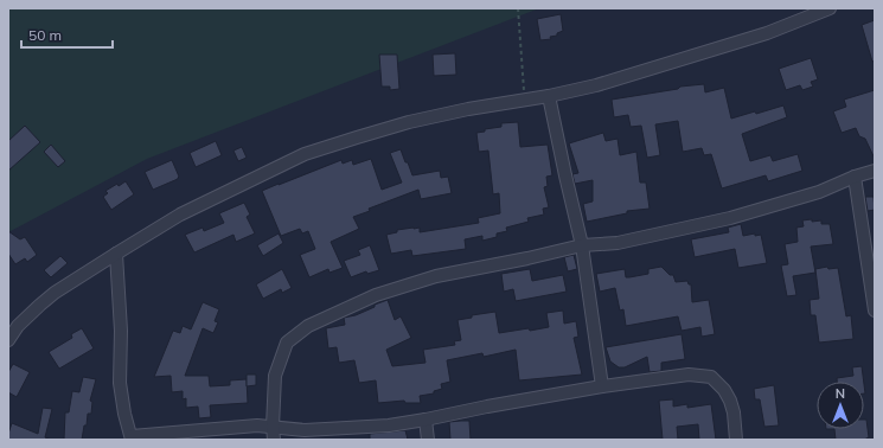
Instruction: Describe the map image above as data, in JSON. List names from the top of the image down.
{
  "scale_bar": "50 m",
  "north": "top"
}
